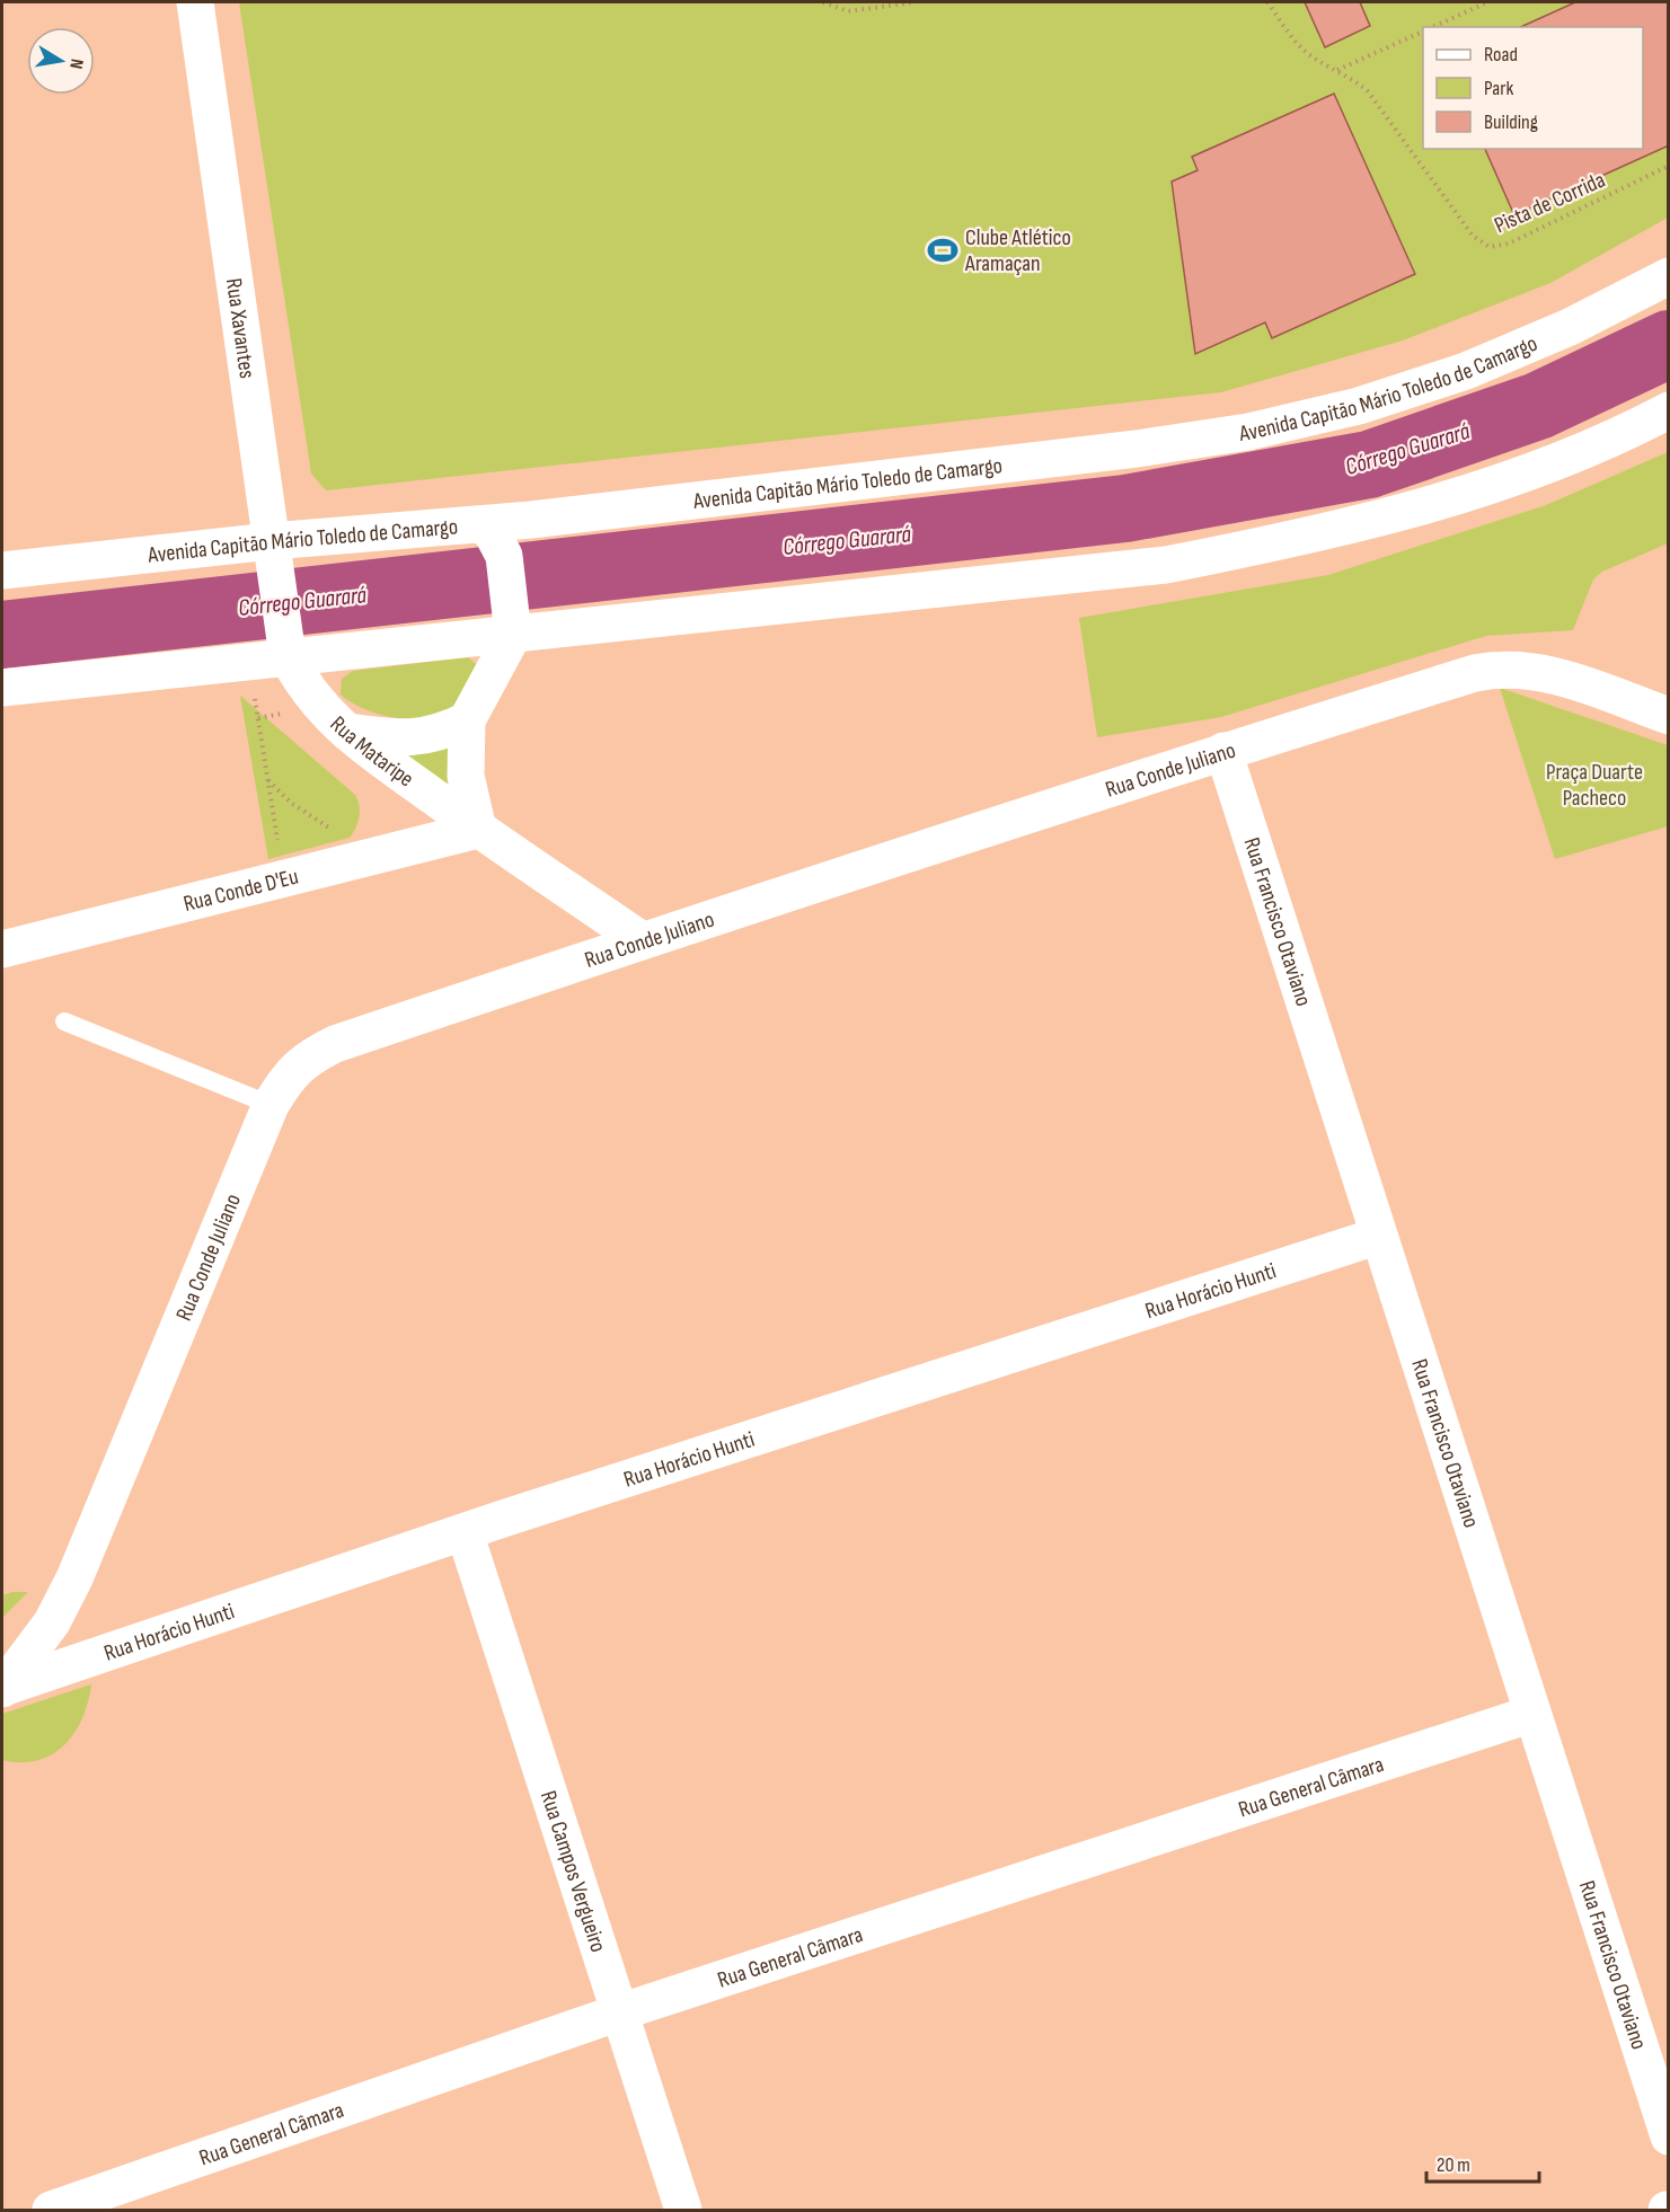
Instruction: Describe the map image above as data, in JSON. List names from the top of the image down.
{
  "streets": {
    "street": [
      "Rua Xavantes",
      "Avenida Capitão Mário Toledo de Camargo",
      "Rua Mataripe",
      "Rua Conde Juliano",
      "Rua Conde D'Eu",
      "Rua Francisco Otaviano",
      "Rua Horácio Hunti",
      "Rua General Câmara",
      "Rua Campos Vergueiro"
    ],
    "path": ["Pista de Corrida"]
  },
  "crossings": [
    ["Rua Xavantes", "Avenida Capitão Mário Toledo de Camargo"],
    ["Rua Xavantes", "Rua Mataripe"],
    ["Rua Mataripe", "Rua Conde Juliano"],
    ["Rua Mataripe", "Rua Conde D'Eu"],
    ["Rua Conde Juliano", "Rua Francisco Otaviano"],
    ["Rua Conde Juliano", "Rua Horácio Hunti"],
    ["Rua Francisco Otaviano", "Rua Horácio Hunti"],
    ["Rua Francisco Otaviano", "Rua General Câmara"],
    ["Rua Horácio Hunti", "Rua Campos Vergueiro"],
    ["Rua General Câmara", "Rua Campos Vergueiro"]
  ],
  "water": ["Córrego Guarará"],
  "parks": ["Praça Duarte Pacheco"],
  "places": {
    "sports": ["Clube Atlético Aramaçan"]
  },
  "legend": ["Road", "Park", "Building"],
  "scale_bar": "20 m",
  "north": "right"
}
